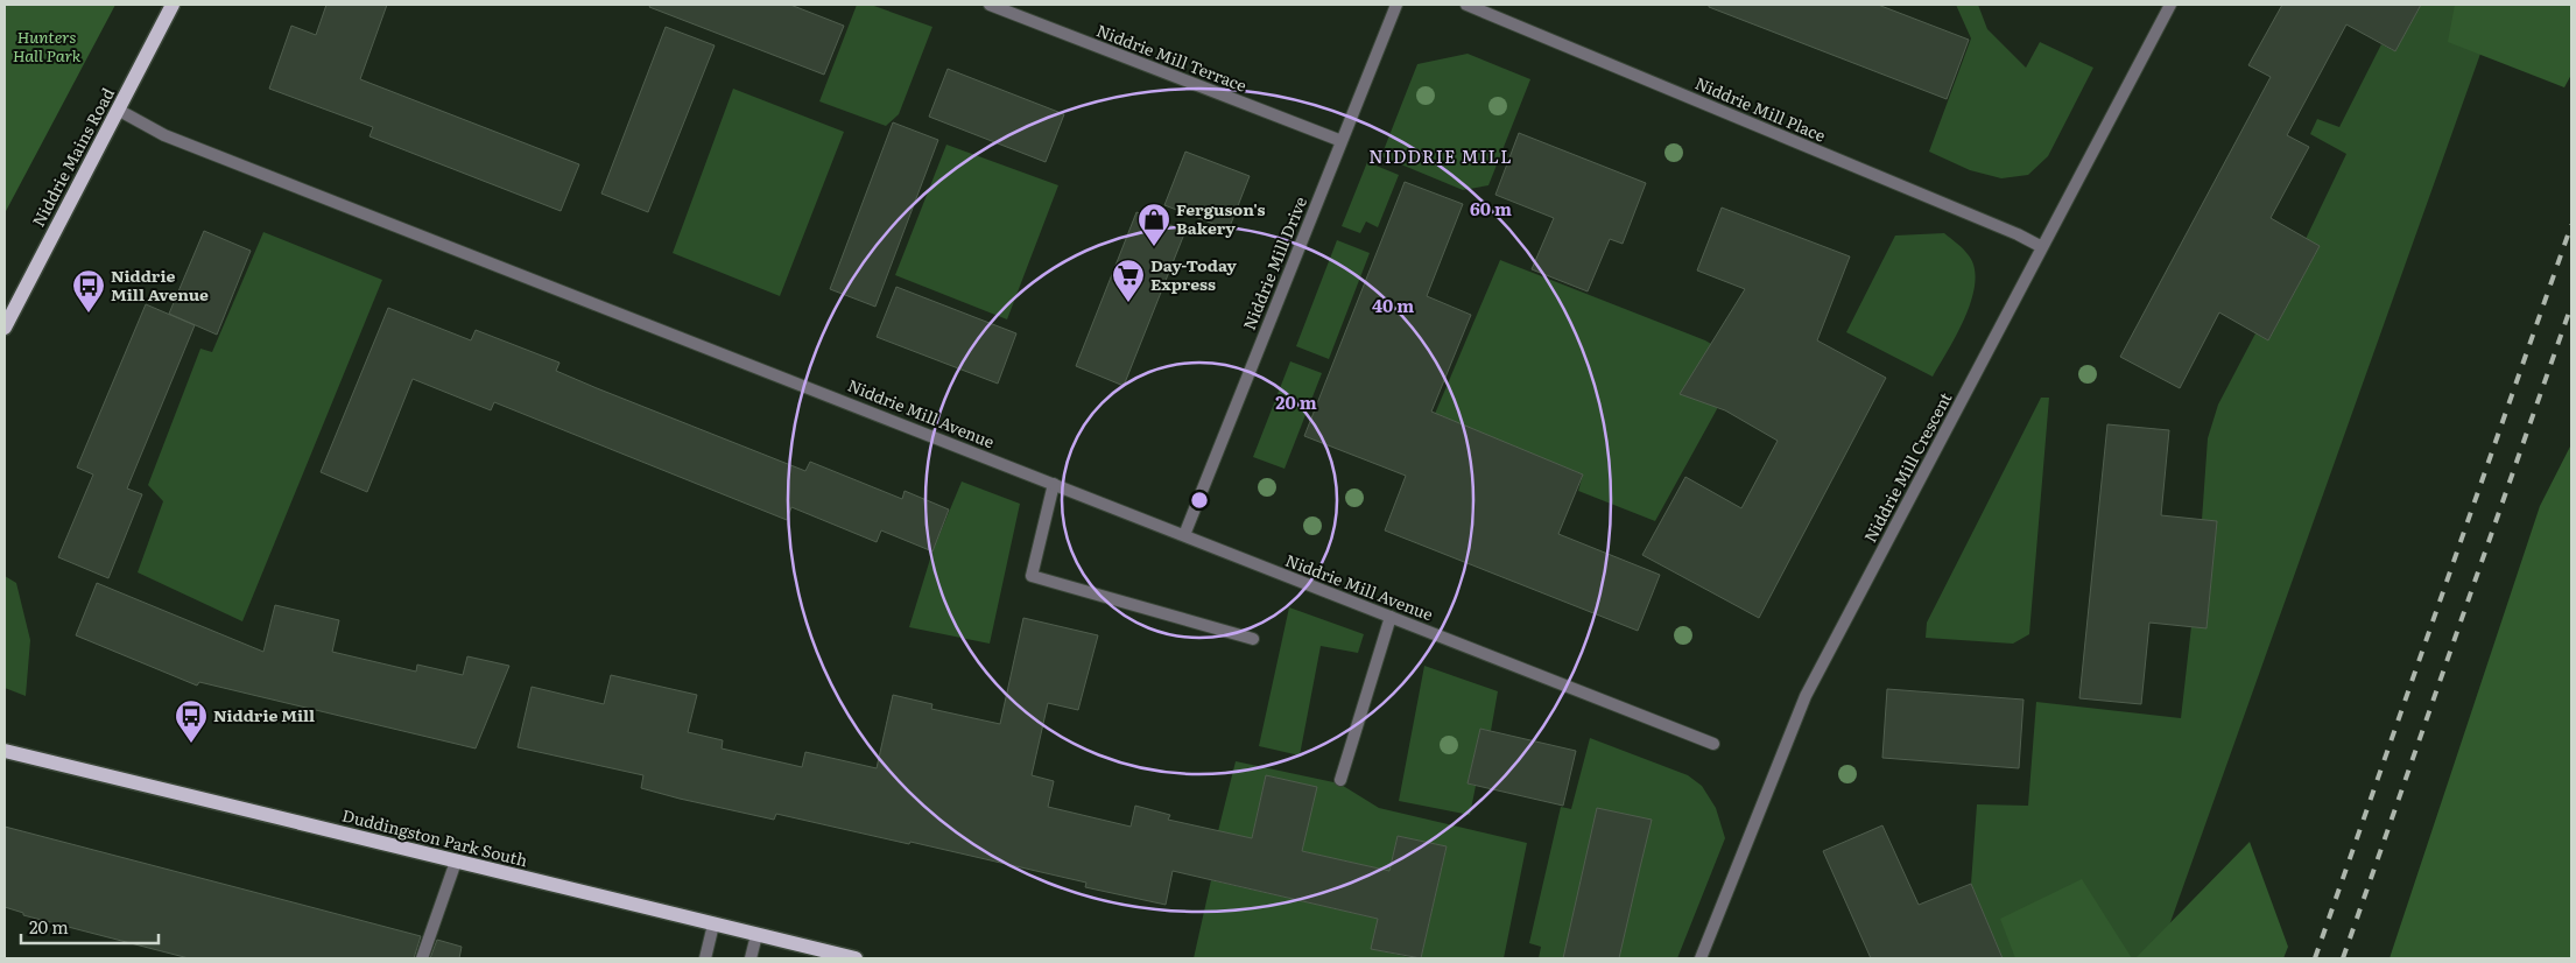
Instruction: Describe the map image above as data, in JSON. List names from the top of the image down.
{
  "streets": {
    "main road": ["Niddrie Mains Road", "Duddingston Park South"],
    "street": [
      "Niddrie Mill Terrace",
      "Niddrie Mill Place",
      "Niddrie Mill Drive",
      "Niddrie Mill Avenue",
      "Niddrie Mill Crescent"
    ]
  },
  "crossings": [
    ["Niddrie Mill Terrace", "Niddrie Mill Drive"],
    ["Niddrie Mill Place", "Niddrie Mill Crescent"],
    ["Niddrie Mains Road", "Niddrie Mill Avenue"],
    ["Niddrie Mill Drive", "Niddrie Mill Avenue"]
  ],
  "districts": ["NIDDRIE MILL"],
  "parks": ["Hunters Hall Park"],
  "places": {
    "shop": ["Ferguson's Bakery"],
    "supermarket": ["Day-Today Express"],
    "bus stop": ["Niddrie Mill Avenue", "Niddrie Mill"]
  },
  "scale_bar": "20 m",
  "rings": ["60 m", "40 m", "20 m"]
}
